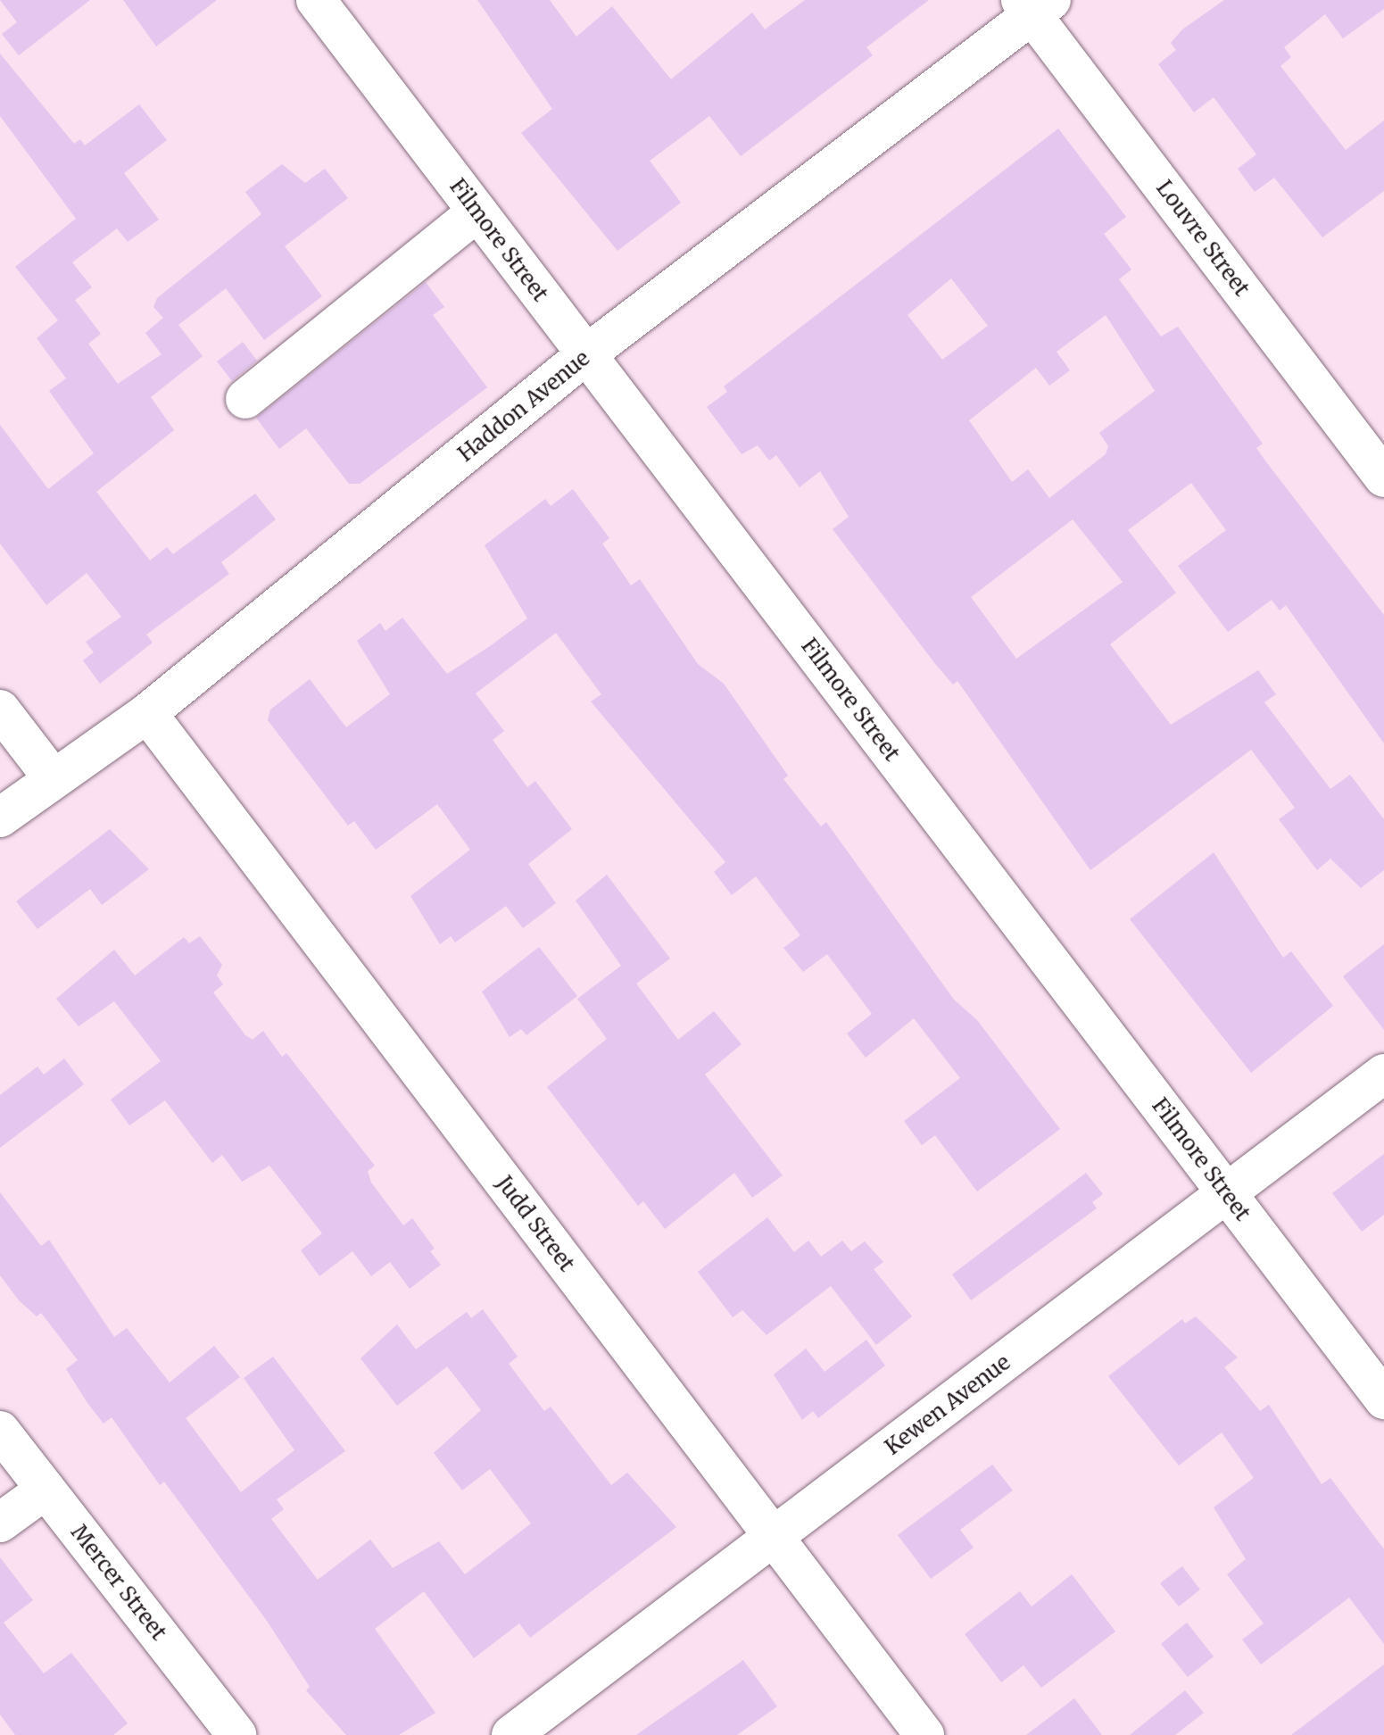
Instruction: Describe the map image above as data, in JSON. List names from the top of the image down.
{
  "streets": {
    "street": [
      "Louvre Street",
      "Filmore Street",
      "Haddon Avenue",
      "Judd Street",
      "Kewen Avenue",
      "Mercer Street"
    ]
  },
  "crossings": [
    ["Louvre Street", "Haddon Avenue"],
    ["Filmore Street", "Haddon Avenue"],
    ["Filmore Street", "Kewen Avenue"],
    ["Haddon Avenue", "Judd Street"],
    ["Judd Street", "Kewen Avenue"]
  ]
}
